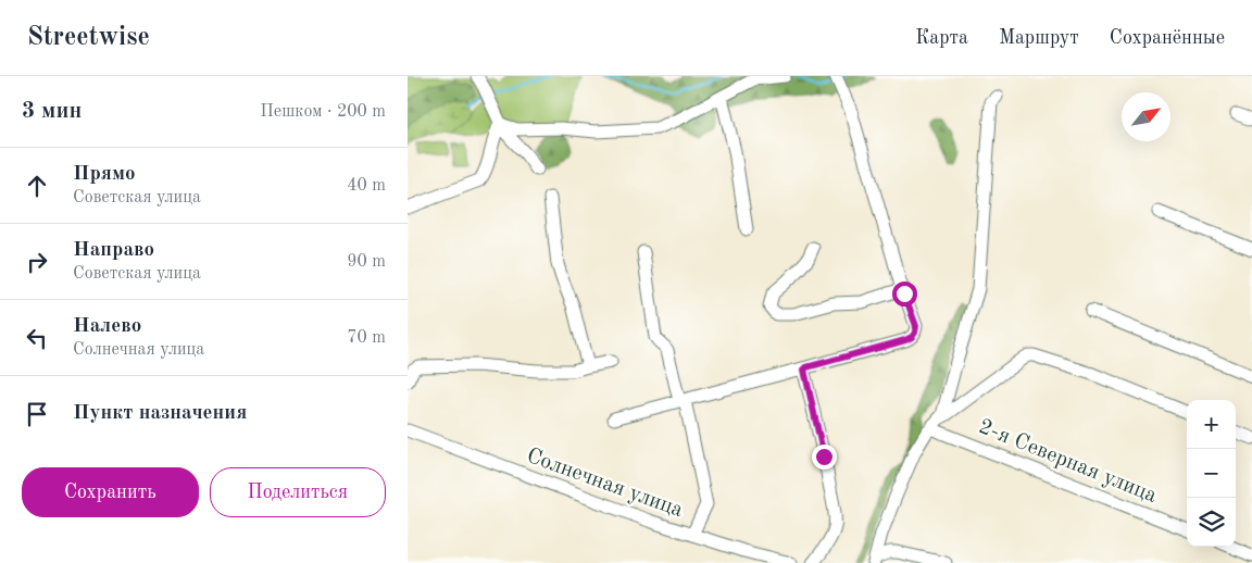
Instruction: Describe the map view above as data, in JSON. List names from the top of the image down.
{
  "streets": {
    "street": ["2-я Северная улица", "Солнечная улица"]
  },
  "north": "top right",
  "page": {
    "header": "Streetwise",
    "nav": ["Карта", "Маршрут", "Сохранённые"],
    "heading": ["3 мин", "Пешком · 200 m"],
    "list": [
      ["Прямо", "Советская улица", "40 m"],
      ["Направо", "Советская улица", "90 m"],
      ["Налево", "Солнечная улица", "70 m"],
      "Пункт назначения"
    ],
    "map_buttons": ["+", "−"],
    "buttons": ["Сохранить", "Поделиться"]
  }
}
